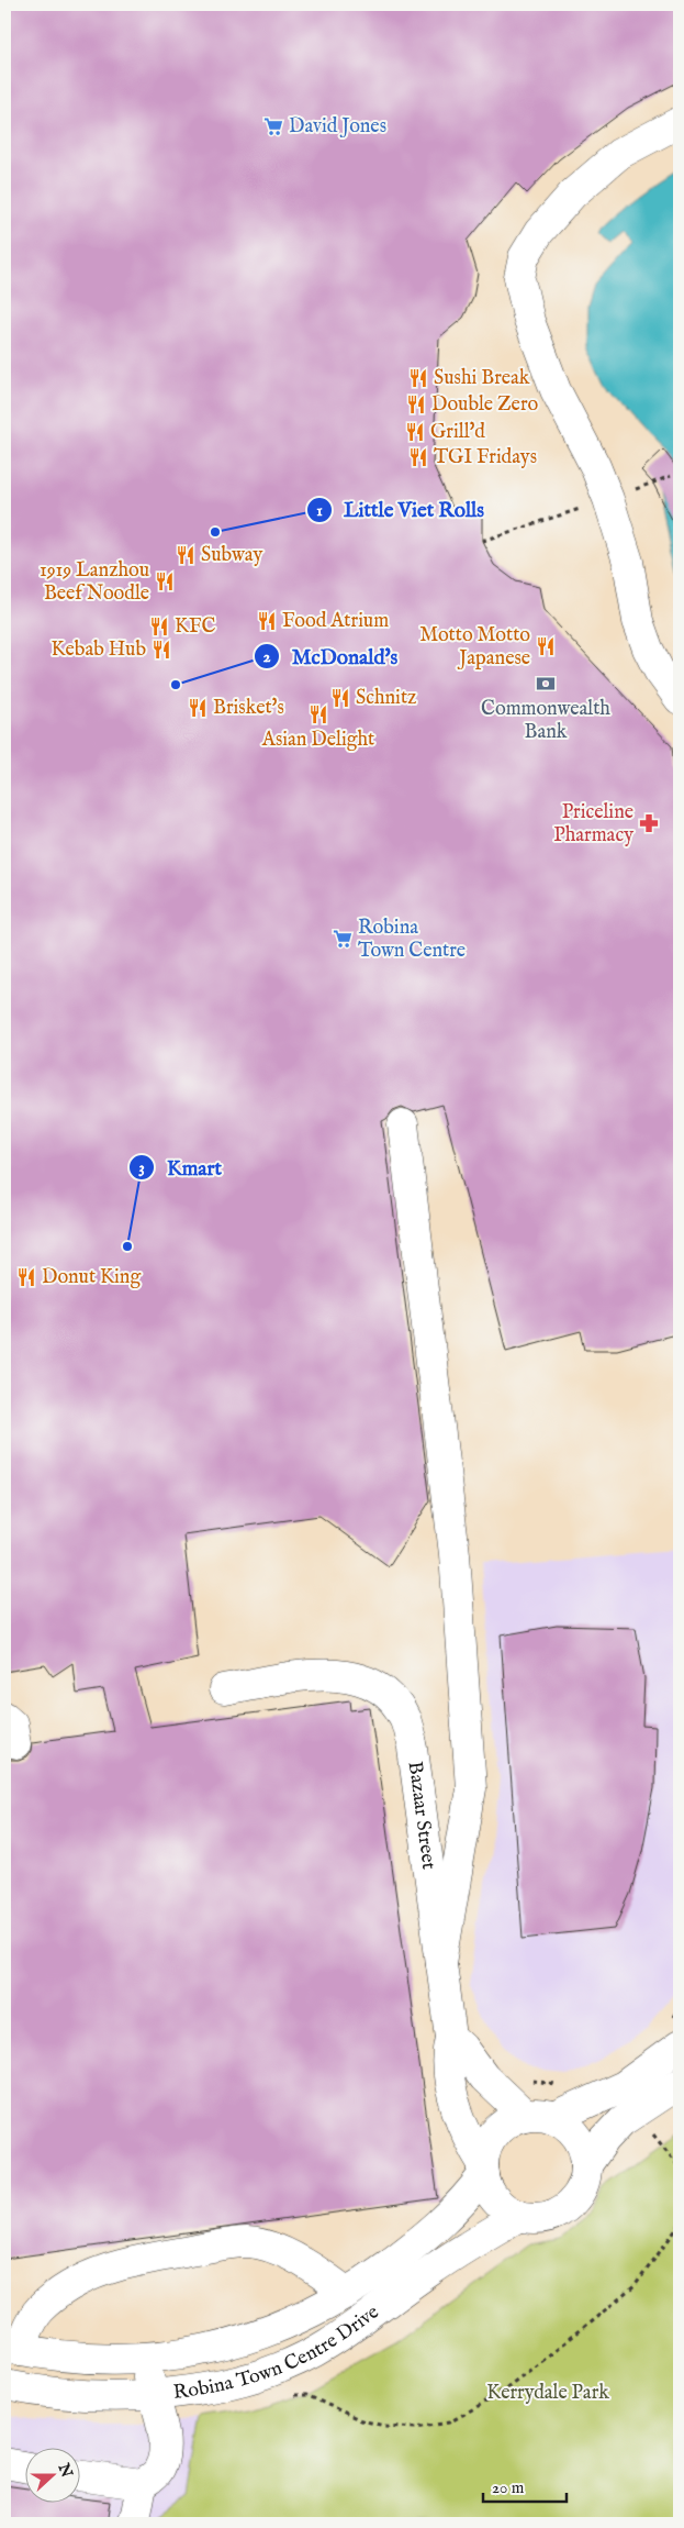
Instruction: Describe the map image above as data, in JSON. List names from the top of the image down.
{
  "streets": {
    "street": ["Bazaar Street", "Robina Town Centre Drive"]
  },
  "crossings": [
    ["Bazaar Street", "Robina Town Centre Drive"]
  ],
  "parks": ["Kerrydale Park"],
  "places": {
    "supermarket": ["David Jones", "Robina Town Centre"],
    "restaurant": [
      "Sushi Break",
      "Double Zero",
      "Grill'd",
      "TGI Fridays",
      "Subway",
      "1919 Lanzhou Beef Noodle",
      "Food Atrium",
      "KFC",
      "Motto Motto Japanese",
      "Kebab Hub",
      "Schnitz",
      "Brisket's",
      "Asian Delight",
      "Donut King"
    ],
    "other": ["Little Viet Rolls", "McDonald's", "Kmart"],
    "bank": ["Commonwealth Bank"],
    "pharmacy": ["Priceline Pharmacy"]
  },
  "scale_bar": "20 m",
  "north": "right"
}
